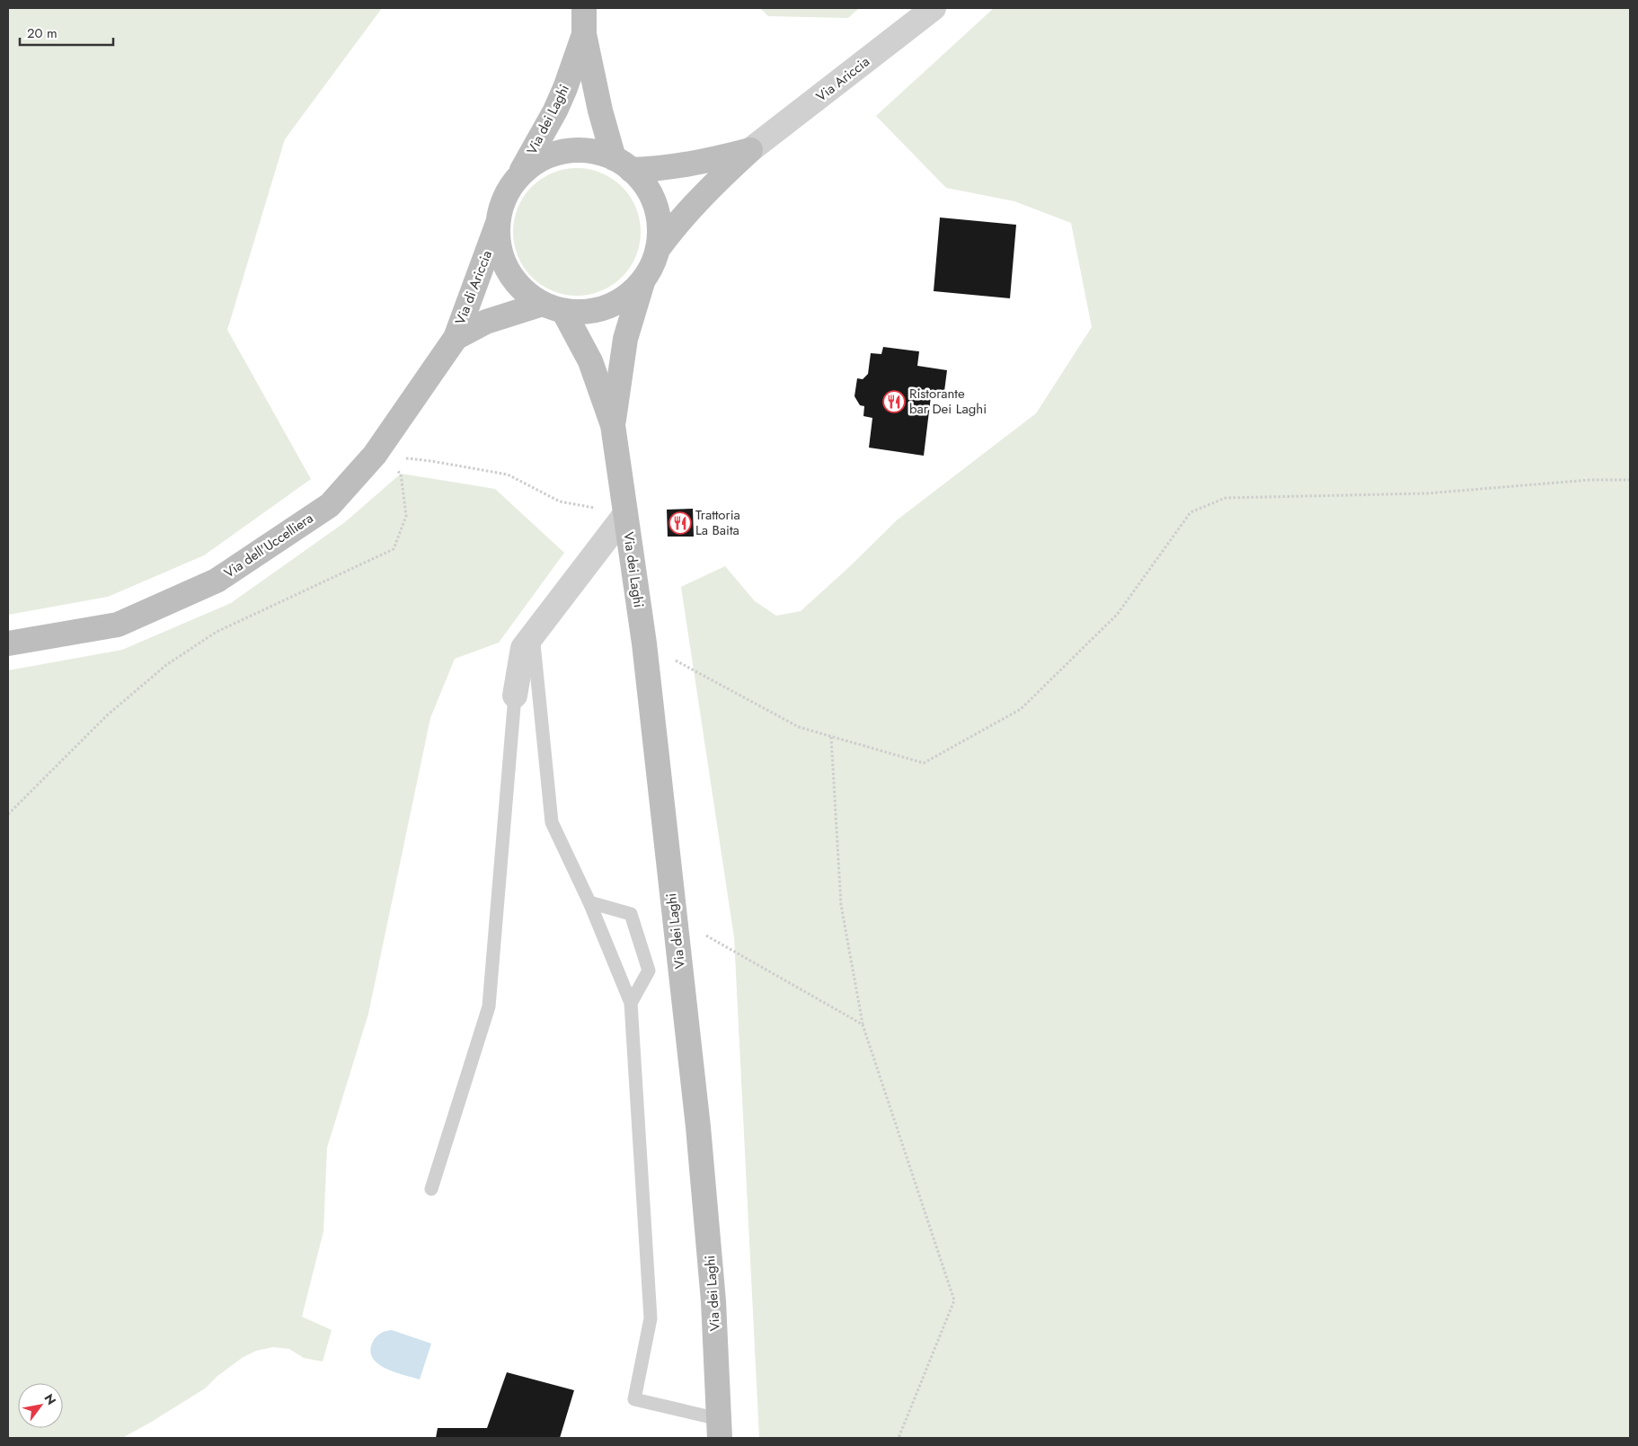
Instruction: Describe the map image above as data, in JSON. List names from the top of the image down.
{
  "streets": {
    "main road": [
      "Via Ariccia",
      "Via dei Laghi",
      "Via di Ariccia",
      "Via dell'Uccelliera"
    ]
  },
  "crossings": [
    ["Via Ariccia", "Via dei Laghi"],
    ["Via dei Laghi", "Via di Ariccia"],
    ["Via di Ariccia", "Via dell'Uccelliera"]
  ],
  "places": {
    "restaurant": ["Ristorante bar Dei Laghi", "Trattoria La Baita"]
  },
  "scale_bar": "20 m",
  "north": "top right"
}
